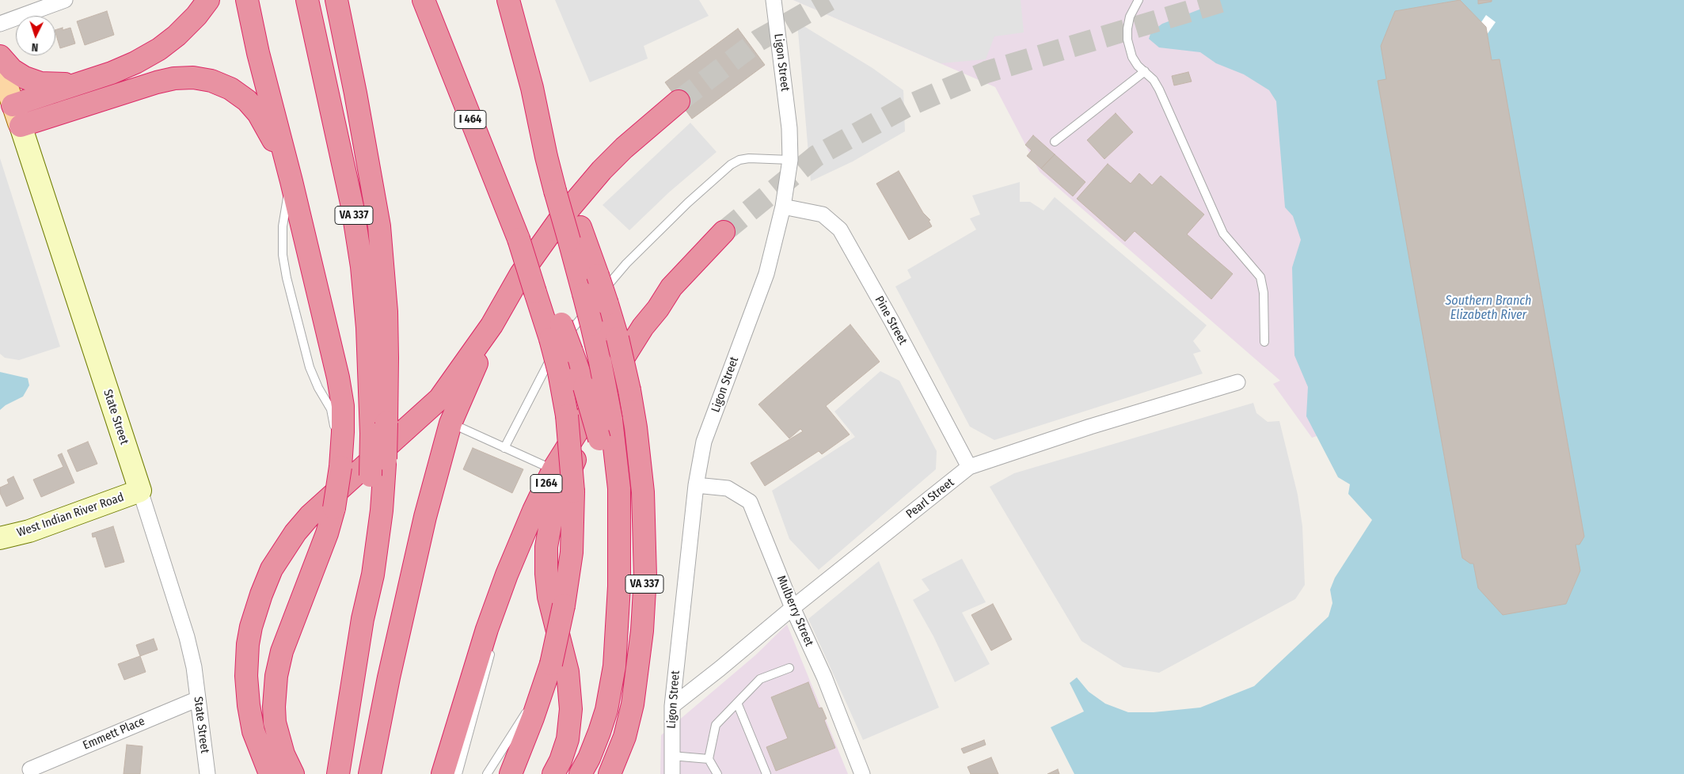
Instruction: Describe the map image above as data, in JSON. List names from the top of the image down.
{
  "streets": {
    "highway": ["I 464", "VA 337", "I 264"],
    "main road": ["State Street"],
    "street": [
      "Ligon Street",
      "Pine Street",
      "Pearl Street",
      "West Indian River Road",
      "Mulberry Street",
      "Emmett Place"
    ]
  },
  "crossings": [
    ["Ligon Street", "Pine Street"],
    ["Ligon Street", "Pearl Street"],
    ["Ligon Street", "Mulberry Street"],
    ["Pine Street", "Pearl Street"],
    ["State Street", "West Indian River Road"],
    ["State Street", "Emmett Place"],
    ["Pearl Street", "Mulberry Street"]
  ],
  "water": ["Southern Branch Elizabeth River"],
  "north": "bottom"
}
